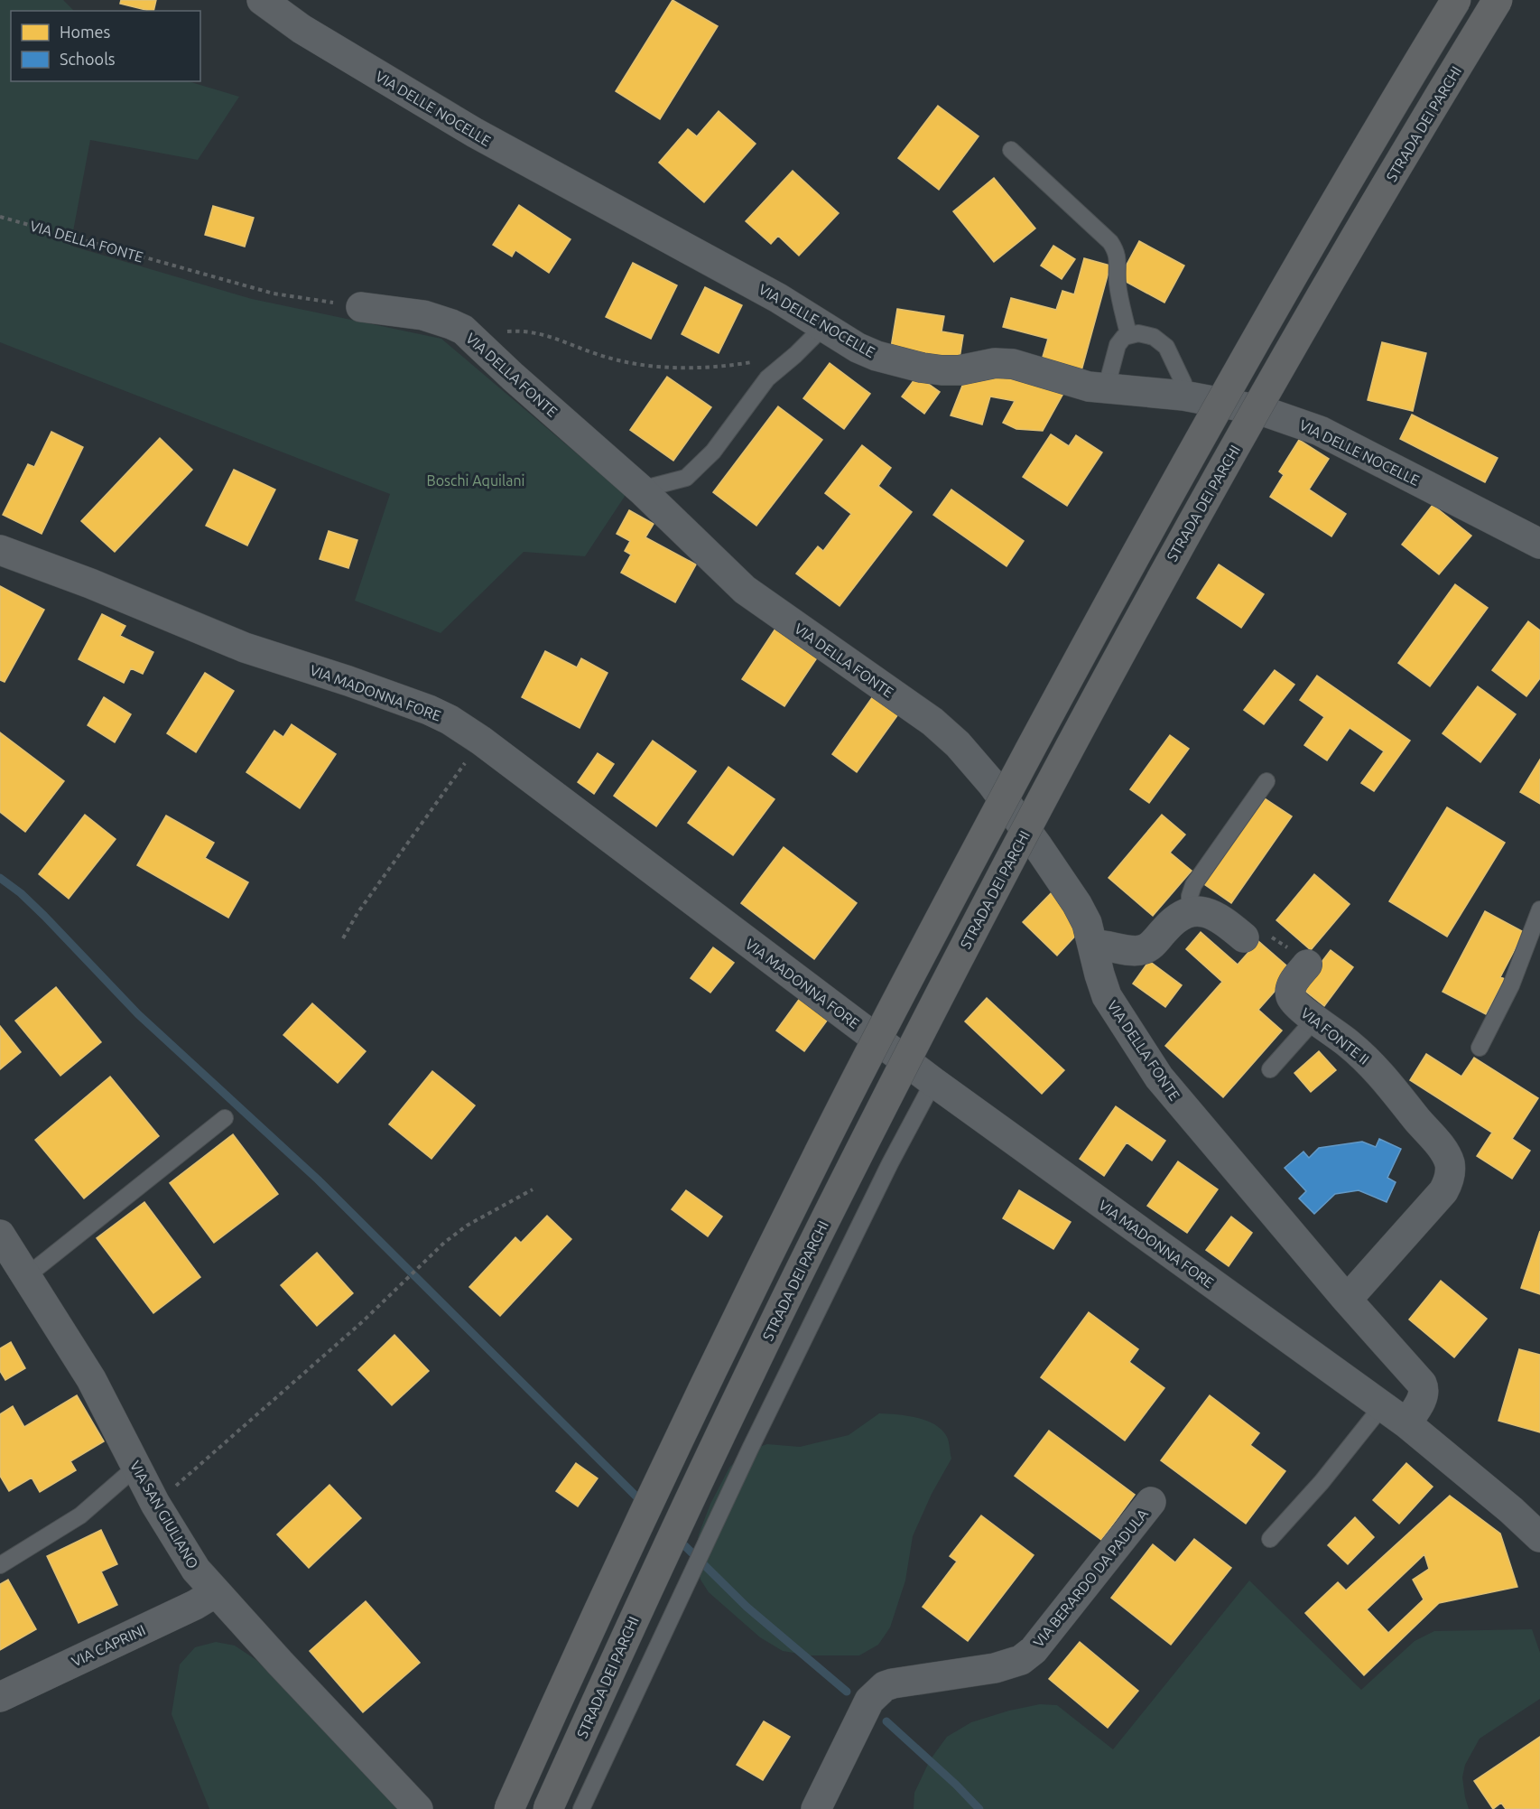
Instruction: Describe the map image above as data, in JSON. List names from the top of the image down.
{
  "streets": {
    "highway": ["STRADA DEI PARCHI"],
    "street": [
      "VIA DELLE NOCELLE",
      "VIA DELLA FONTE",
      "VIA MADONNA FORE",
      "VIA FONTE II",
      "VIA SAN GIULIANO",
      "VIA BERARDO DA PADULA",
      "VIA CAPRINI"
    ]
  },
  "crossings": [
    ["VIA DELLA FONTE", "VIA MADONNA FORE"],
    ["VIA DELLA FONTE", "VIA FONTE II"],
    ["VIA SAN GIULIANO", "VIA CAPRINI"]
  ],
  "parks": ["Boschi Aquilani"],
  "legend": ["Homes", "Schools"]
}
